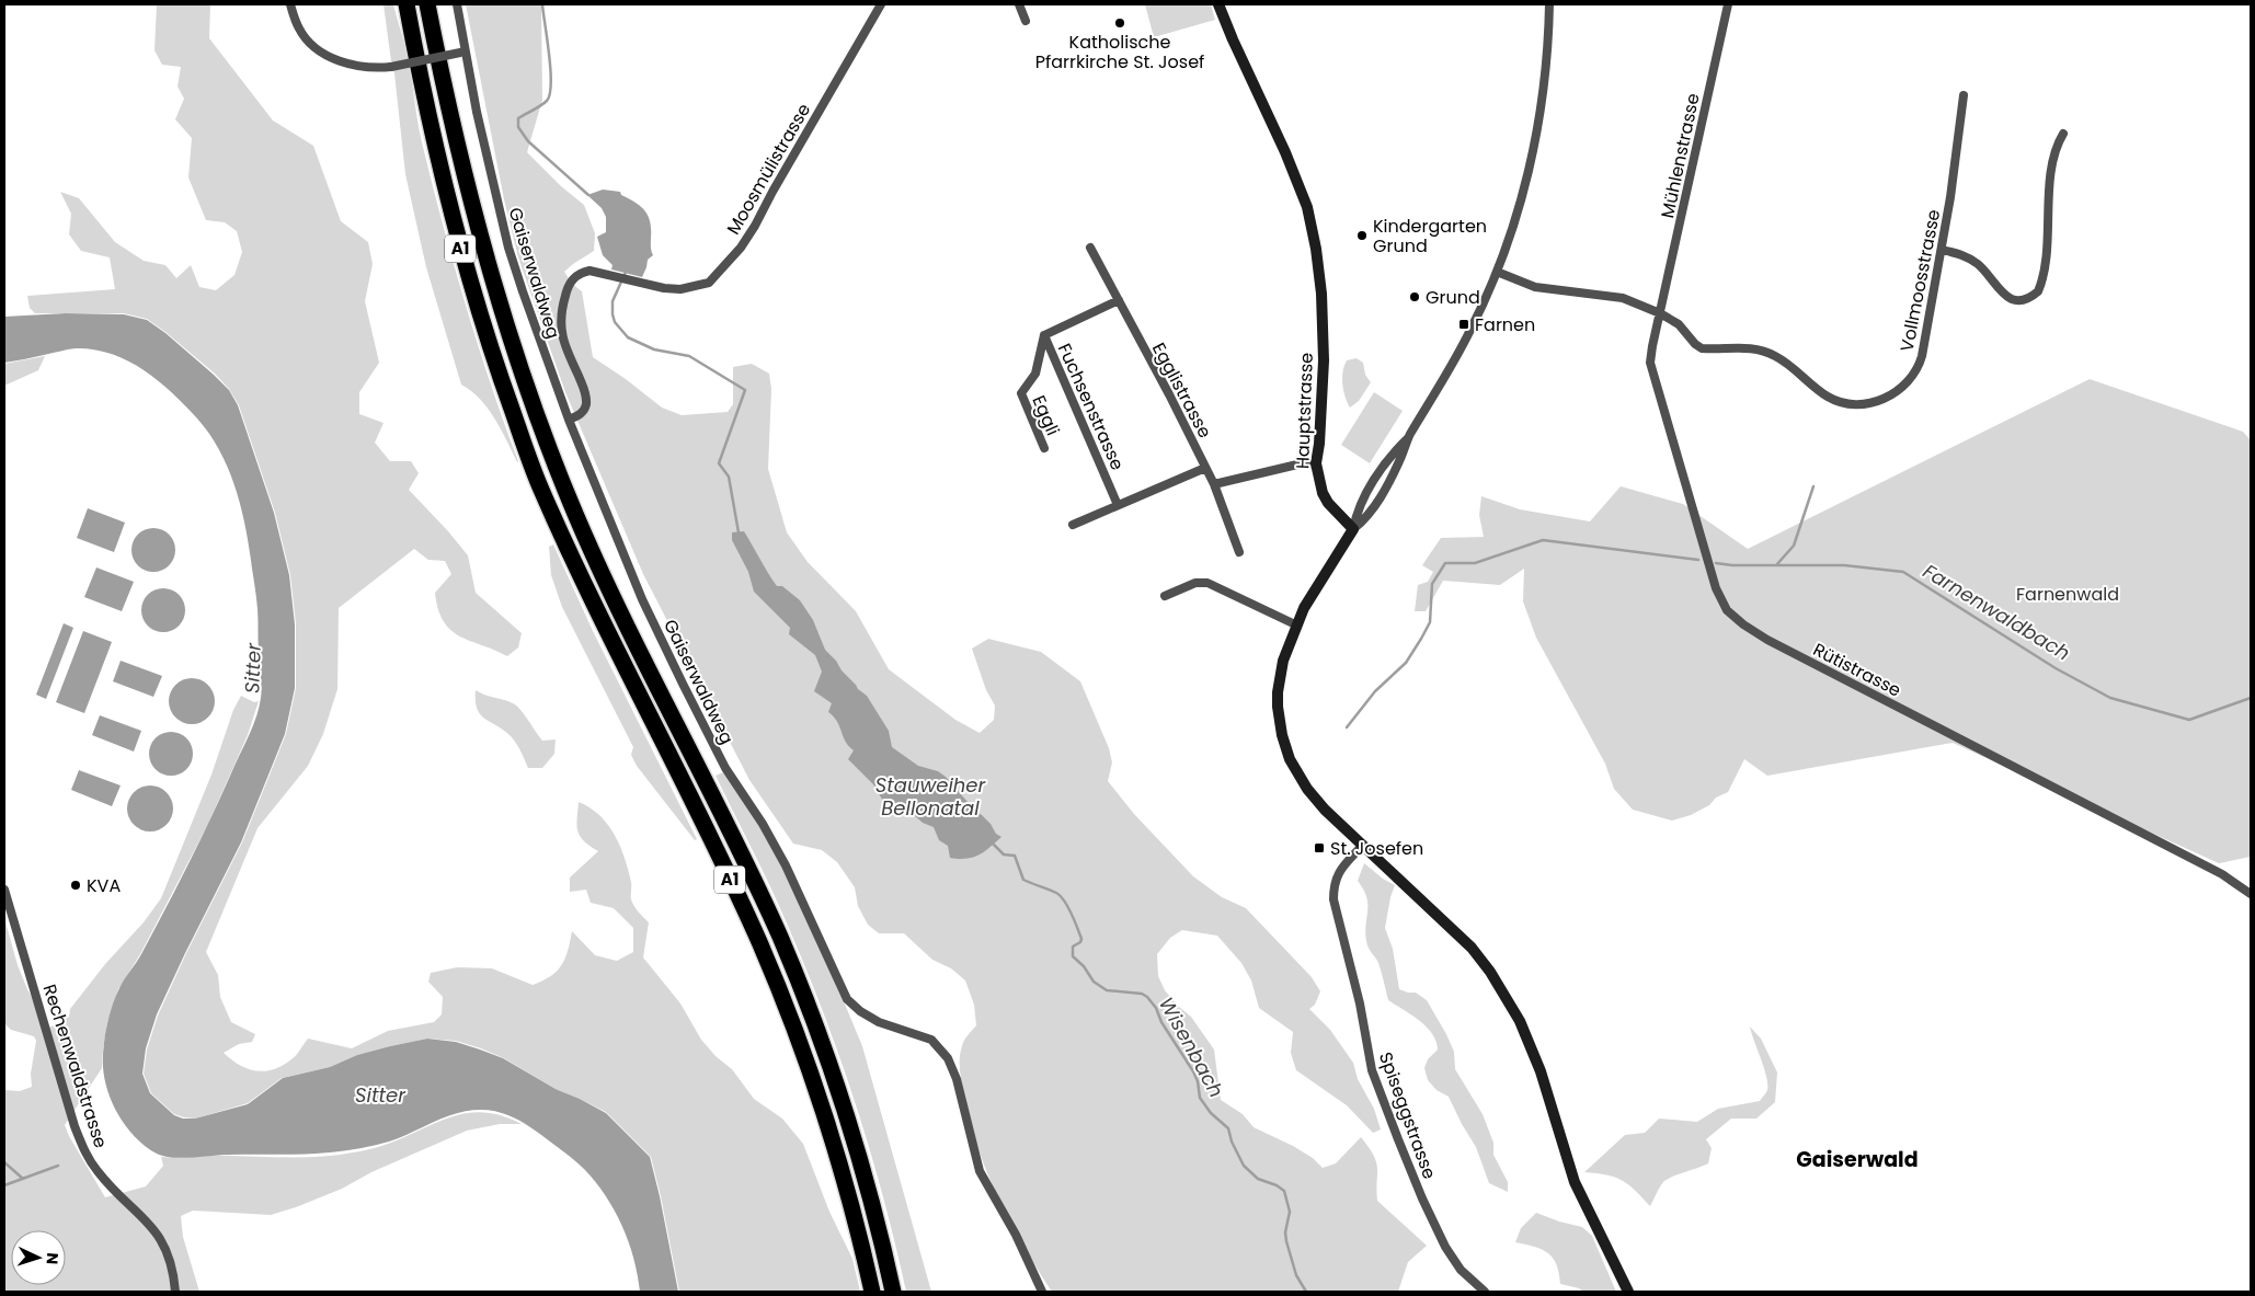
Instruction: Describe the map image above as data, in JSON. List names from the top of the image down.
{
  "streets": {
    "highway": ["A1"],
    "street": [
      "Mühlenstrasse",
      "Moosmülistrasse",
      "Gaiserwaldweg",
      "Vollmoosstrasse",
      "Egglistrasse",
      "Fuchsenstrasse",
      "Hauptstrasse",
      "Eggli",
      "Rütistrasse",
      "Rechenwaldstrasse",
      "Spiseggstrasse"
    ]
  },
  "crossings": [
    ["Mühlenstrasse", "Vollmoosstrasse"],
    ["Mühlenstrasse", "Rütistrasse"],
    ["Moosmülistrasse", "Gaiserwaldweg"],
    ["Vollmoosstrasse", "Rütistrasse"],
    ["Egglistrasse", "Fuchsenstrasse"],
    ["Fuchsenstrasse", "Eggli"]
  ],
  "districts": ["Gaiserwald"],
  "water": [
    "Farnenwaldbach",
    "Sitter",
    "Stauweiher Bellonatal",
    "Wisenbach"
  ],
  "parks": ["Farnenwald"],
  "places": {
    "other": [
      "Katholische Pfarrkirche St. Josef",
      "Kindergarten Grund",
      "Grund",
      "KVA"
    ],
    "transit": ["Farnen", "St. Josefen"]
  },
  "north": "right"
}
